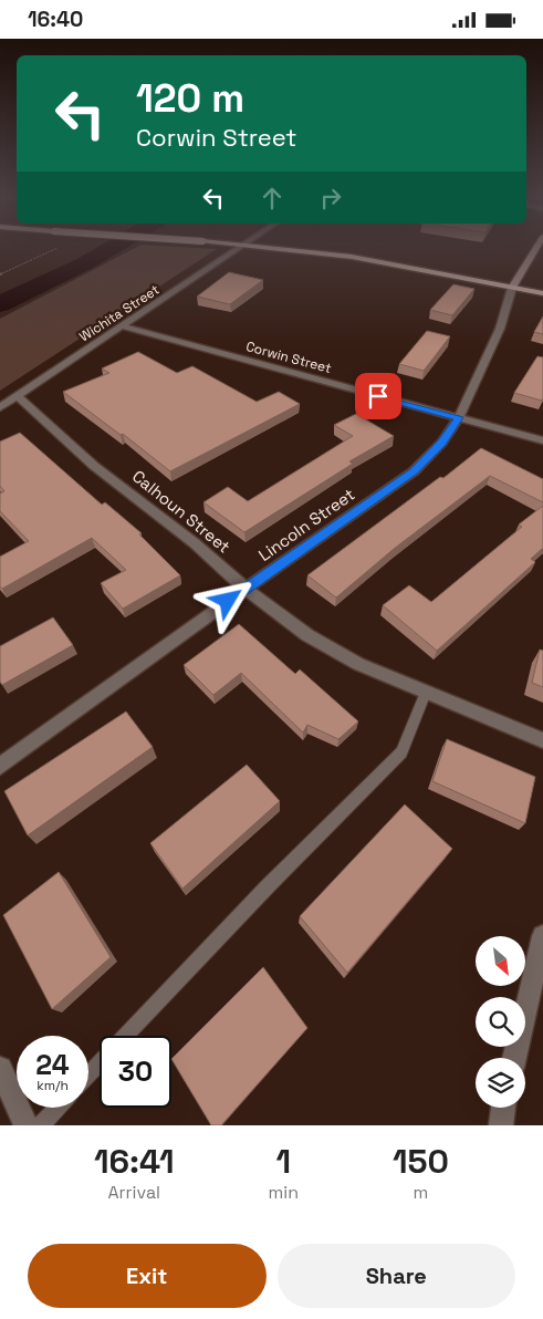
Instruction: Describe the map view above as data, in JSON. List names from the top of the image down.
{
  "streets": {
    "main road": ["Lincoln Street"],
    "street": ["Wichita Street", "Corwin Street", "Calhoun Street"]
  },
  "crossings": [
    ["Wichita Street", "Corwin Street"],
    ["Wichita Street", "Calhoun Street"],
    ["Corwin Street", "Lincoln Street"],
    ["Calhoun Street", "Lincoln Street"]
  ],
  "north": "bottom right",
  "page": {
    "status": "16:40",
    "turn": ["120 m", "Corwin Street"],
    "speed": "24 km/h",
    "limit": "30",
    "eta": [
      "16:41",
      "Arrival",
      "1",
      "min",
      "150",
      "m"
    ],
    "buttons": ["Exit", "Share"]
  }
}
